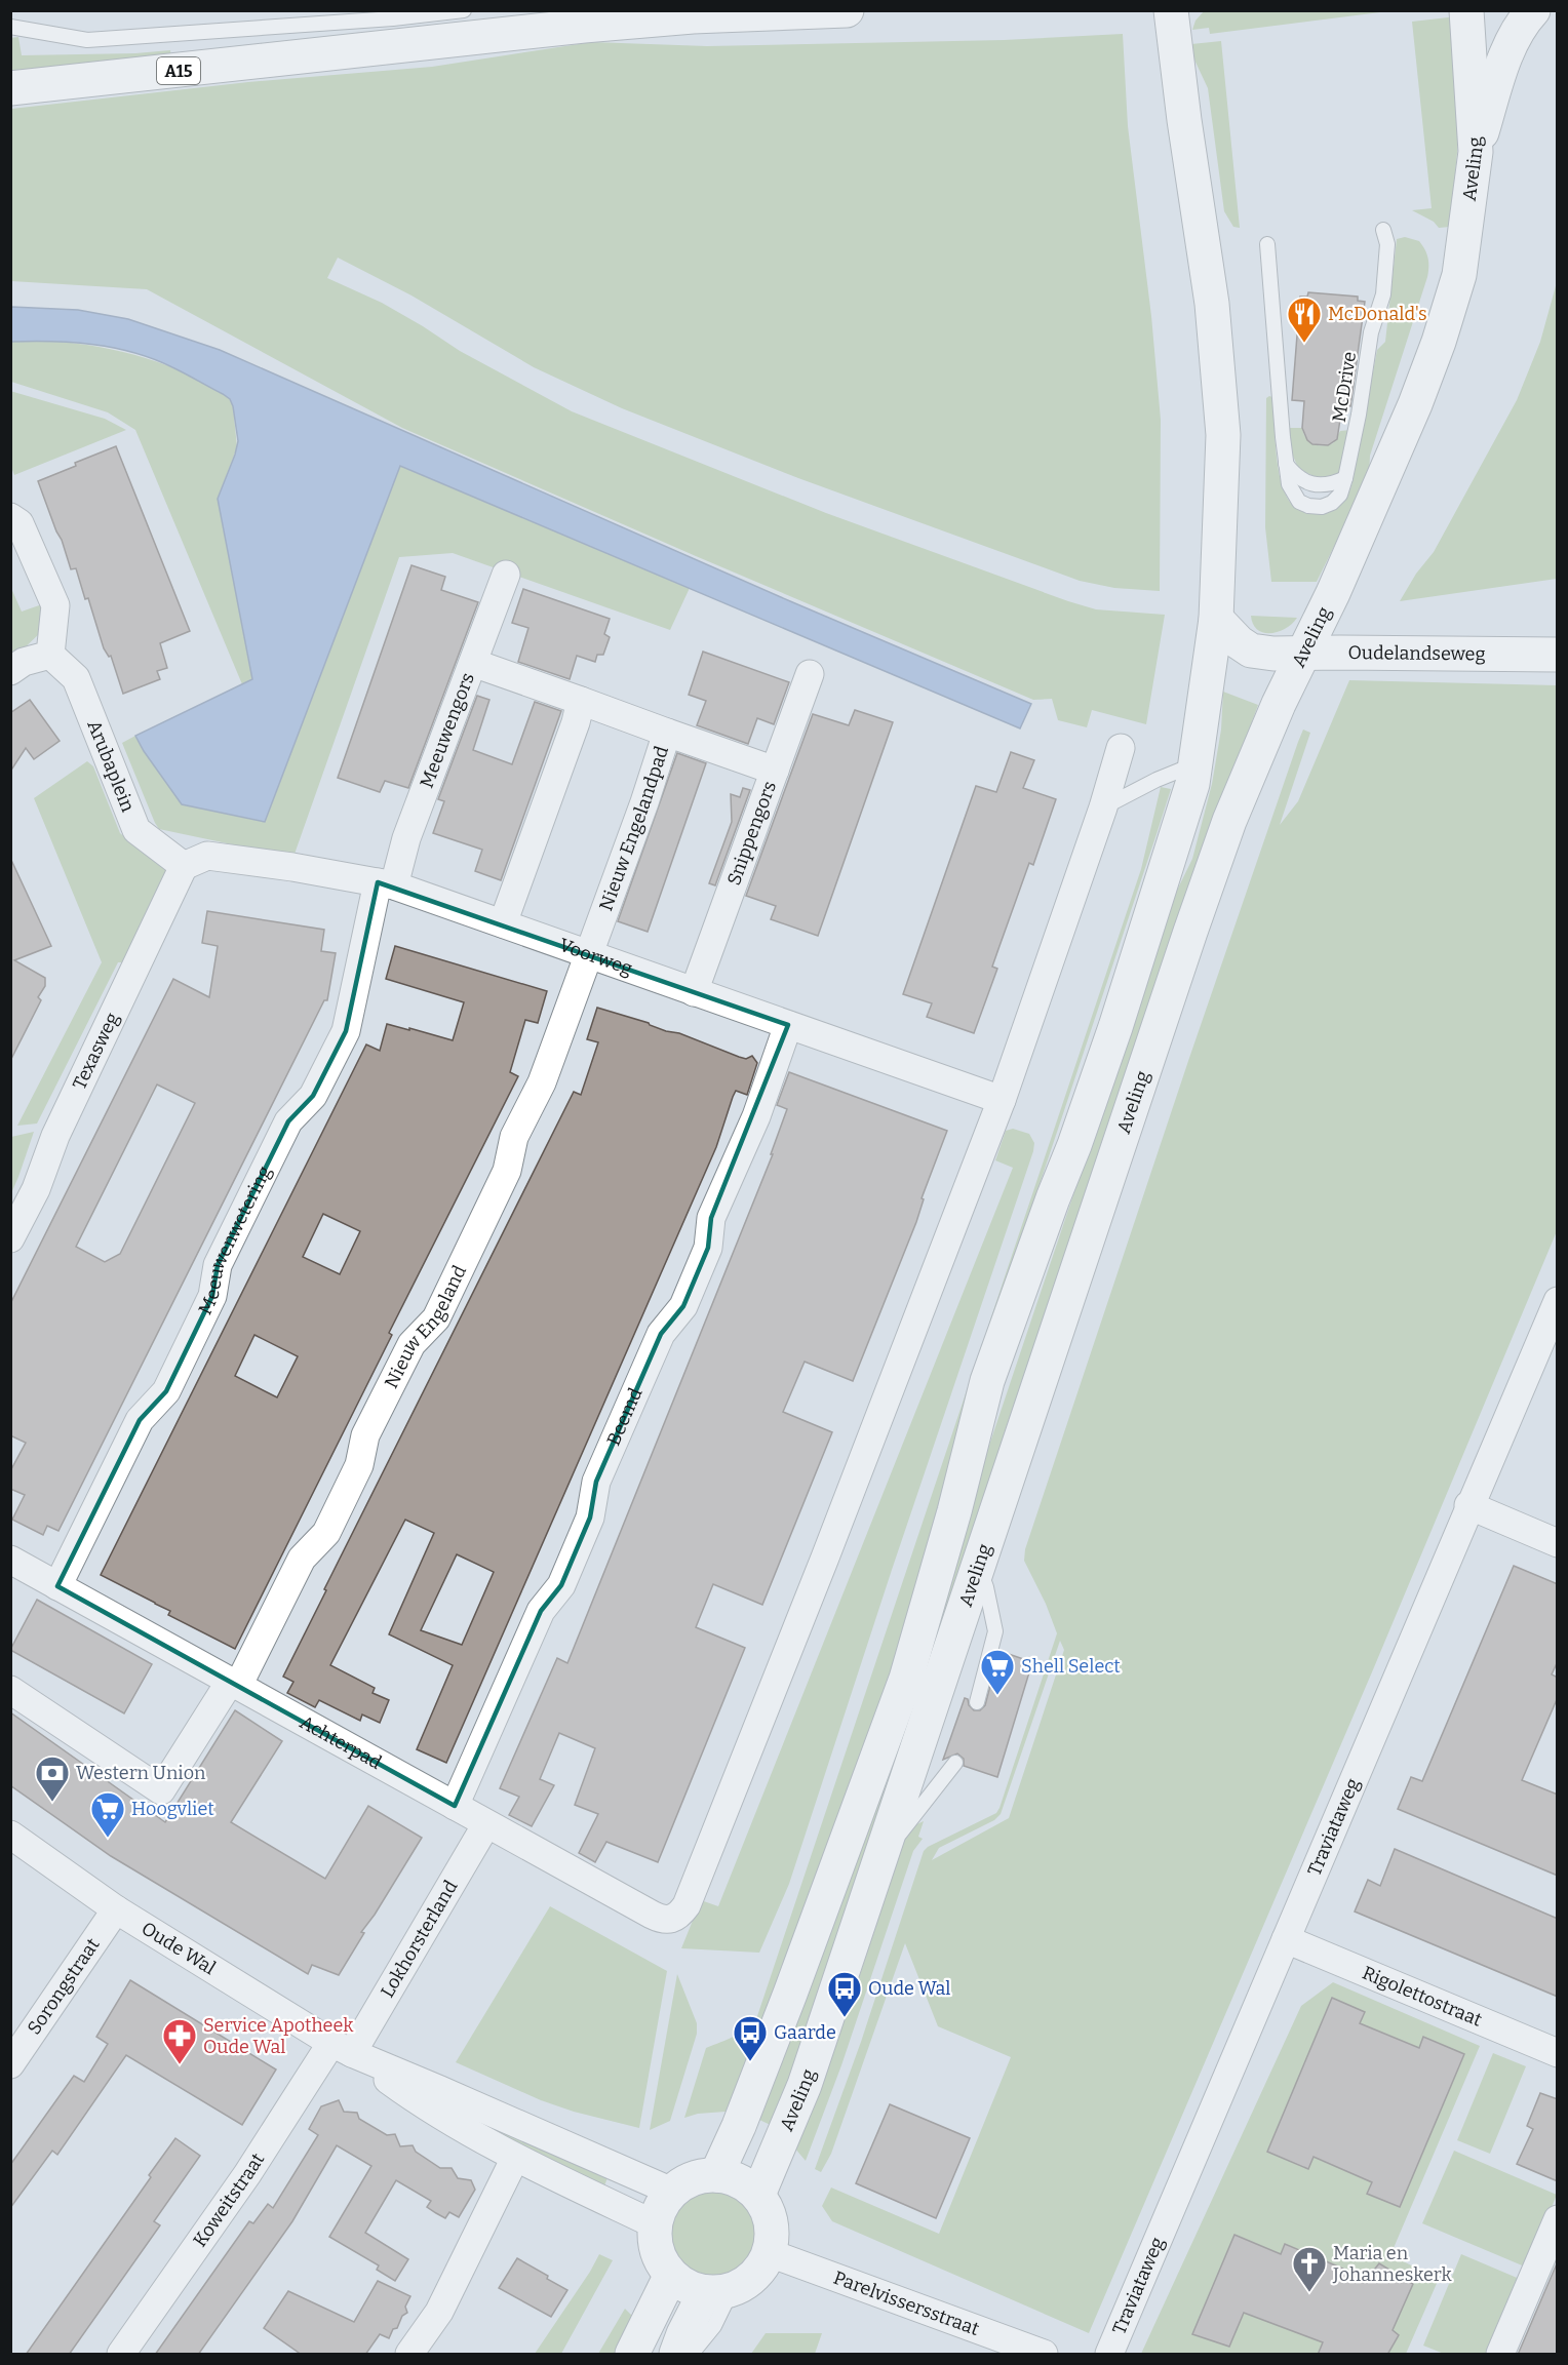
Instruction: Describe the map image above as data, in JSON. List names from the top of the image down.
{
  "streets": {
    "main road": ["A15", "Aveling", "Oudelandseweg"],
    "street": [
      "Meeuwengors",
      "Arubaplein",
      "Nieuw Engelandpad",
      "Snippengors",
      "Voorweg",
      "Texasweg",
      "Meeuwenwetering",
      "Nieuw Engeland",
      "Beemd",
      "Achterpad",
      "Traviataweg",
      "Lokhorsterland",
      "Oude Wal",
      "Sorongstraat",
      "Rigolettostraat",
      "Koweitstraat",
      "Parelvissersstraat"
    ],
    "lane": ["McDrive"]
  },
  "crossings": [
    ["Aveling", "Oudelandseweg"],
    ["Aveling", "Oude Wal"],
    ["Aveling", "Parelvissersstraat"],
    ["Meeuwengors", "Nieuw Engelandpad"],
    ["Meeuwengors", "Voorweg"],
    ["Meeuwengors", "Meeuwenwetering"],
    ["Arubaplein", "Voorweg"],
    ["Arubaplein", "Texasweg"],
    ["Nieuw Engelandpad", "Voorweg"],
    ["Nieuw Engelandpad", "Nieuw Engeland"],
    ["Snippengors", "Voorweg"],
    ["Voorweg", "Texasweg"],
    ["Voorweg", "Meeuwenwetering"],
    ["Voorweg", "Nieuw Engeland"],
    ["Voorweg", "Beemd"],
    ["Voorweg", "Achterpad"],
    ["Meeuwenwetering", "Achterpad"],
    ["Nieuw Engeland", "Achterpad"],
    ["Beemd", "Achterpad"],
    ["Achterpad", "Lokhorsterland"],
    ["Traviataweg", "Rigolettostraat"],
    ["Lokhorsterland", "Oude Wal"],
    ["Lokhorsterland", "Koweitstraat"],
    ["Oude Wal", "Sorongstraat"],
    ["Oude Wal", "Koweitstraat"],
    ["Oude Wal", "Parelvissersstraat"]
  ],
  "places": {
    "restaurant": ["McDonald's"],
    "supermarket": ["Shell Select", "Hoogvliet"],
    "bank": ["Western Union"],
    "bus stop": ["Oude Wal", "Gaarde"],
    "pharmacy": ["Service Apotheek Oude Wal"],
    "church": ["Maria en Johanneskerk"]
  }
}
